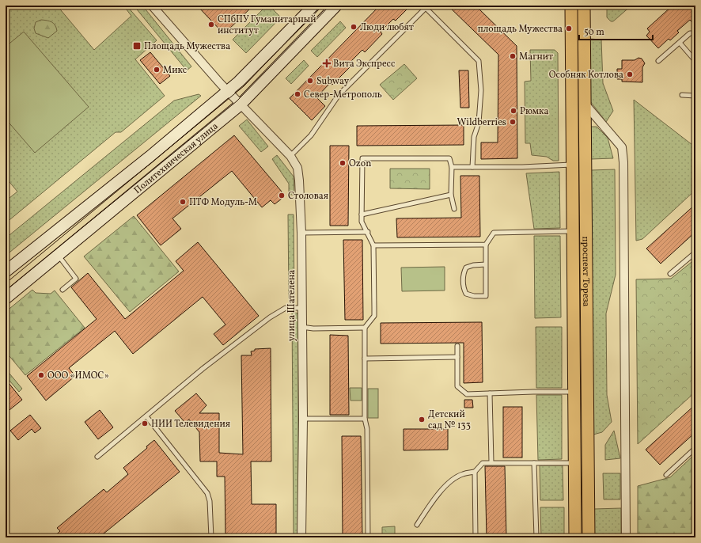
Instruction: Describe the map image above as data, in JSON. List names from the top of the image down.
{
  "streets": {
    "main road": ["Политехническая улица", "проспект Тореза"],
    "street": ["улица Шателена"]
  },
  "crossings": [
    ["Политехническая улица", "улица Шателена"]
  ],
  "places": {
    "other": [
      "СПбПУ Гуманитарный институт",
      "Люди любят",
      "площадь Мужества",
      "Магнит",
      "Микс",
      "Особняк Котлова",
      "Subway",
      "Север-Метрополь",
      "Рюмка",
      "Wildberries",
      "Ozon",
      "Столовая",
      "ПТФ Модуль-М",
      "ООО «ИМОС»",
      "Детский сад № 133",
      "НИИ Телевидения"
    ],
    "transit": ["Площадь Мужества"],
    "health": ["Вита Экспресс"]
  },
  "scale_bar": "50 m"
}
